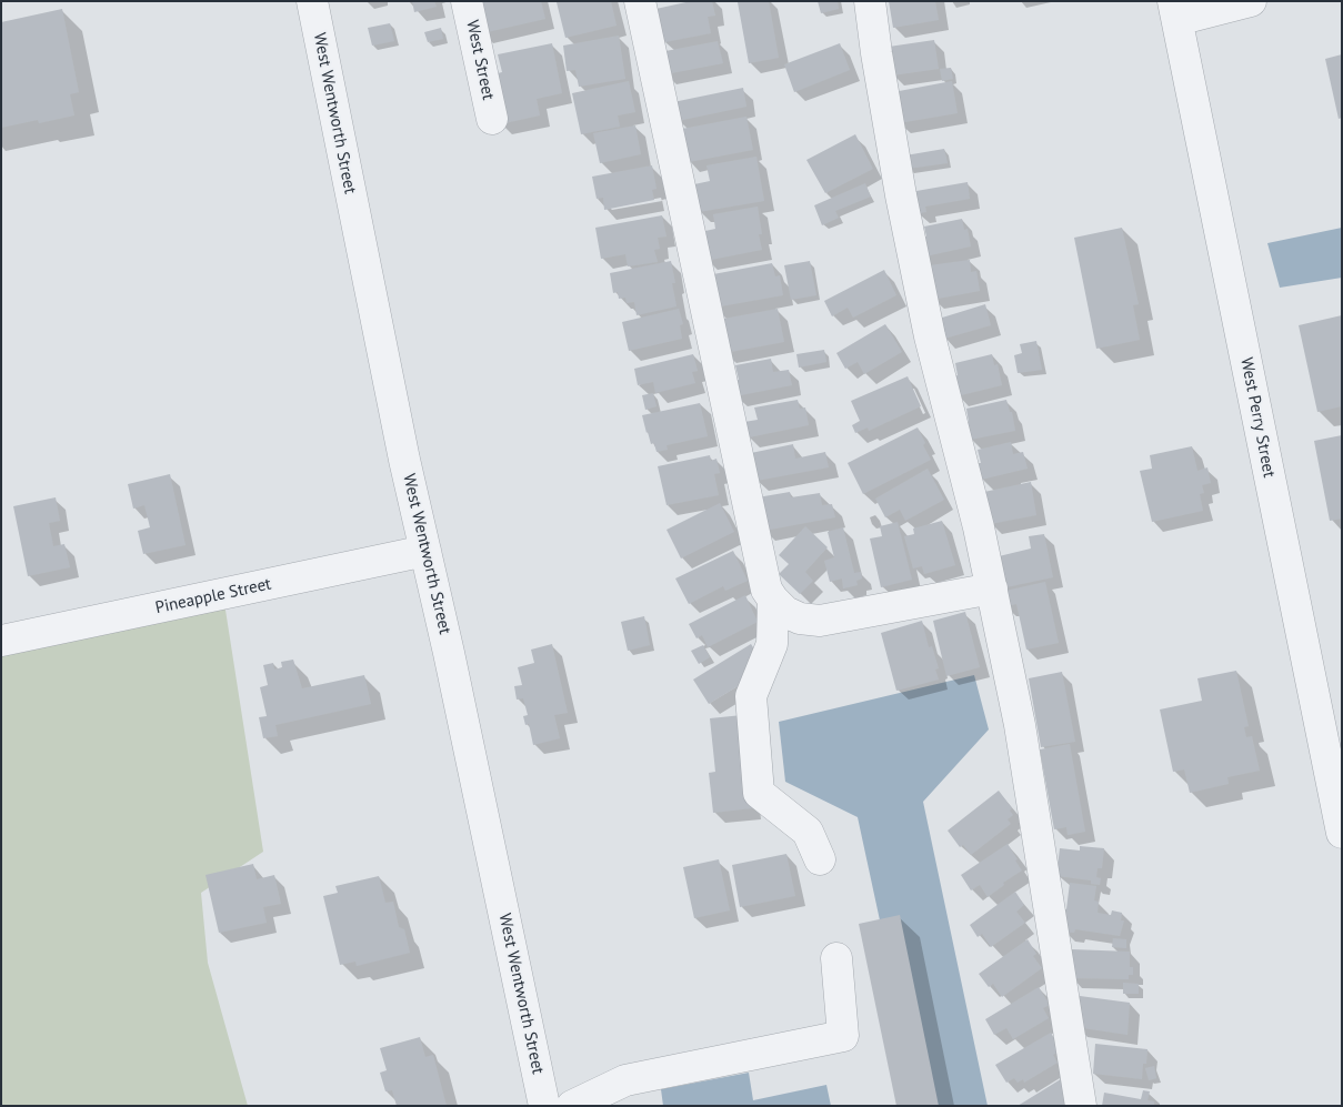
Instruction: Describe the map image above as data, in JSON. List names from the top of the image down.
{
  "streets": {
    "street": [
      "West Street",
      "West Wentworth Street",
      "West Perry Street",
      "Pineapple Street"
    ]
  },
  "crossings": [
    ["West Wentworth Street", "Pineapple Street"]
  ]
}
